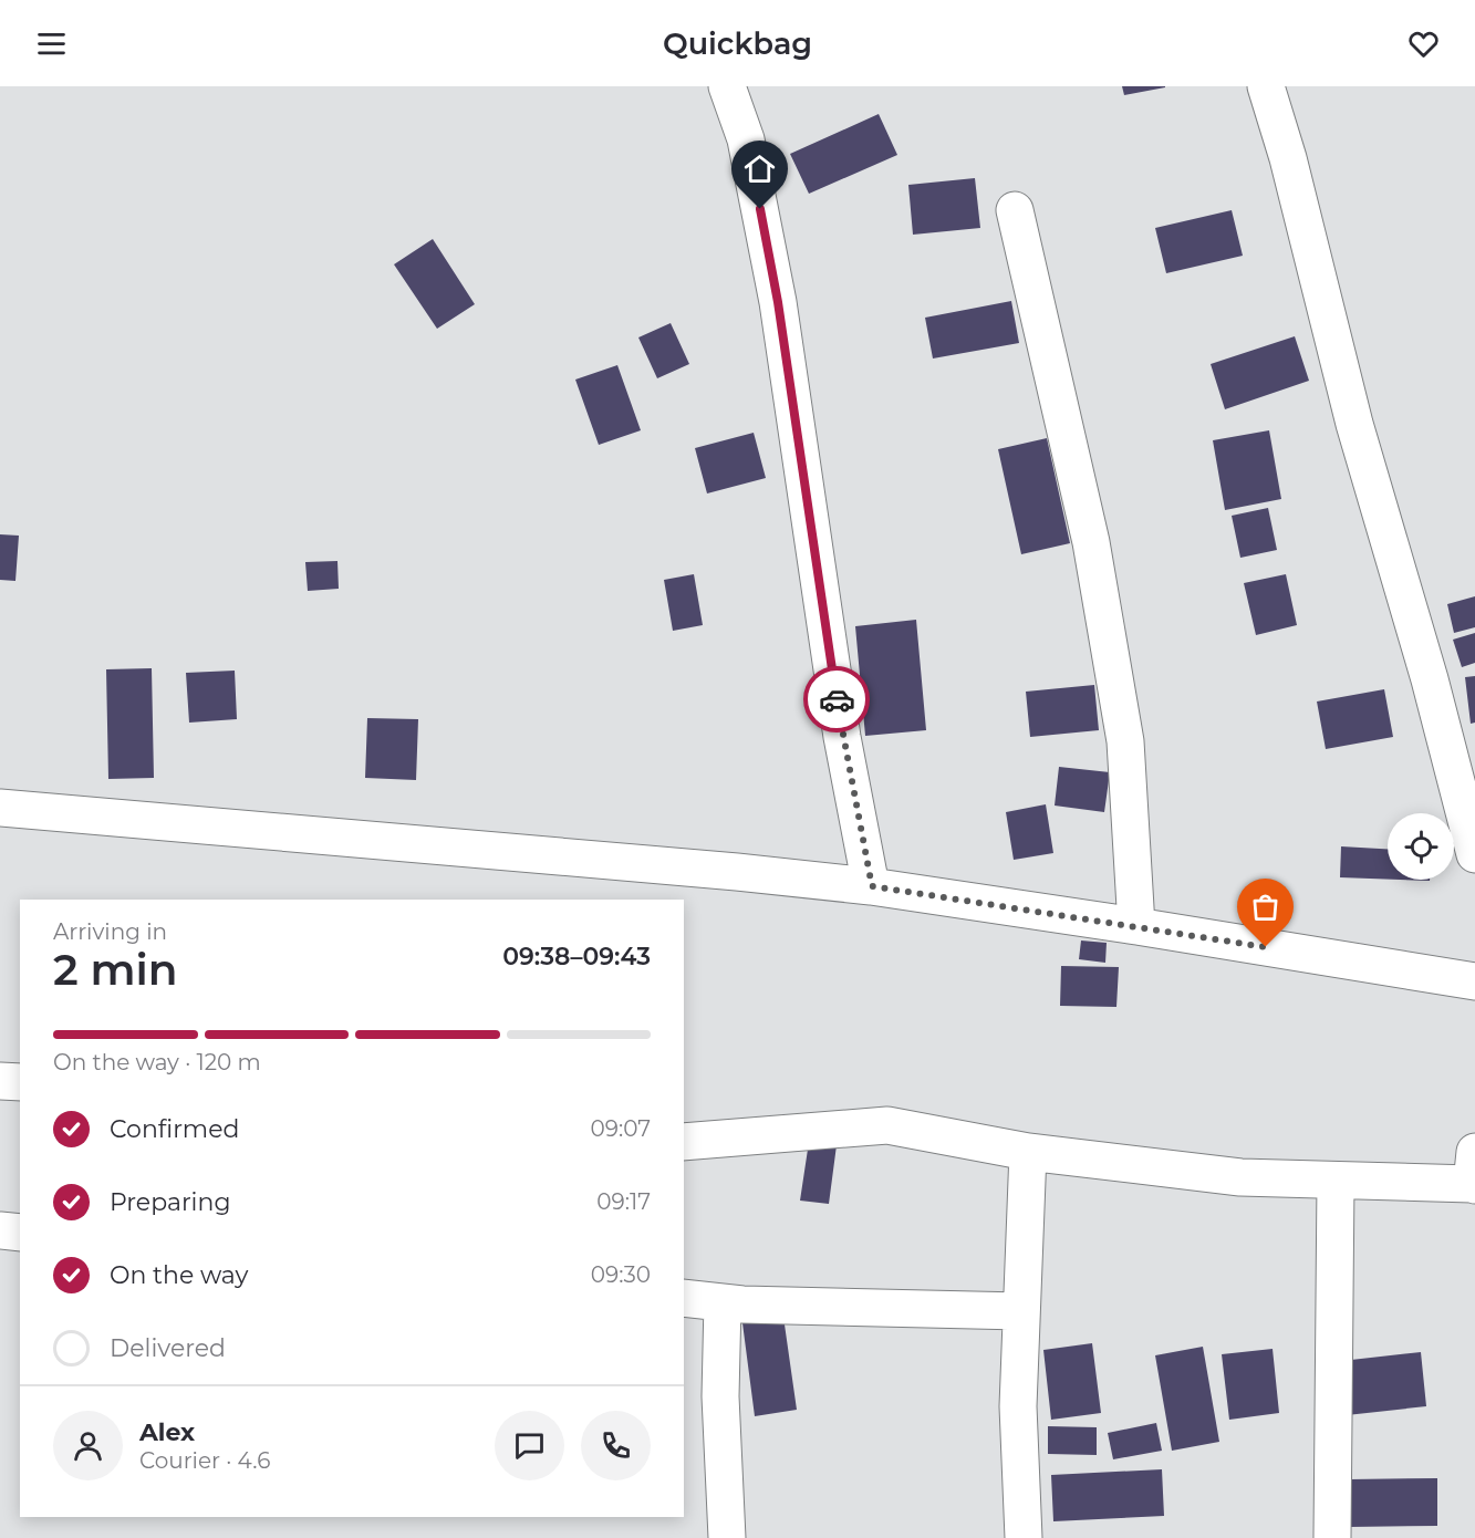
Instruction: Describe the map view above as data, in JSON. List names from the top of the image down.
{
  "page": {
    "header": "Quickbag",
    "heading": ["2 min", "Arriving in", "09:38–09:43"],
    "panel": ["Alex", "Courier · 4.6"],
    "bar": "On the way · 120 m",
    "list": [
      ["Confirmed", "09:07"],
      ["Preparing", "09:17"],
      ["On the way", "09:30"],
      "Delivered"
    ]
  }
}
